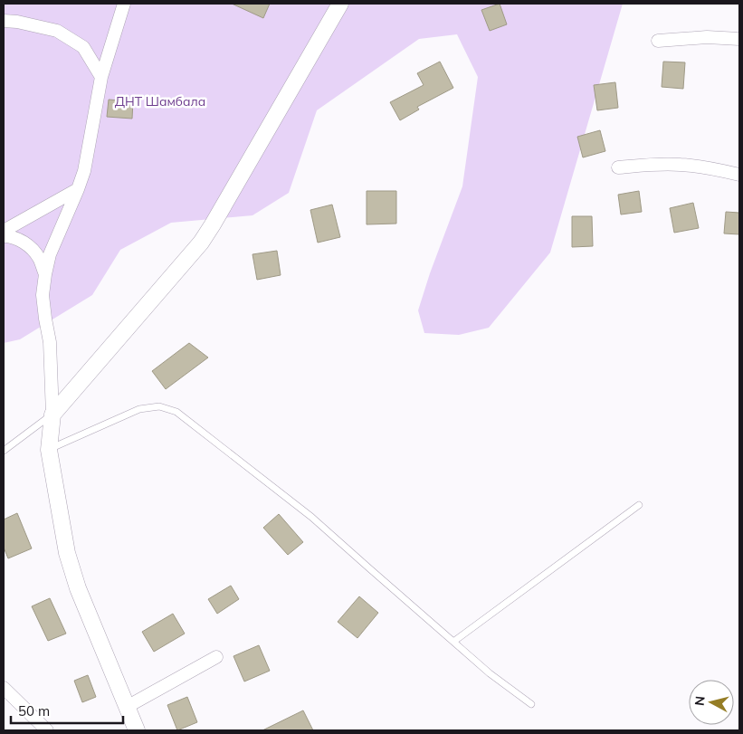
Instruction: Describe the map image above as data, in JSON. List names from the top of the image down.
{
  "parks": ["ДНТ Шамбала"],
  "scale_bar": "50 m",
  "north": "left"
}
